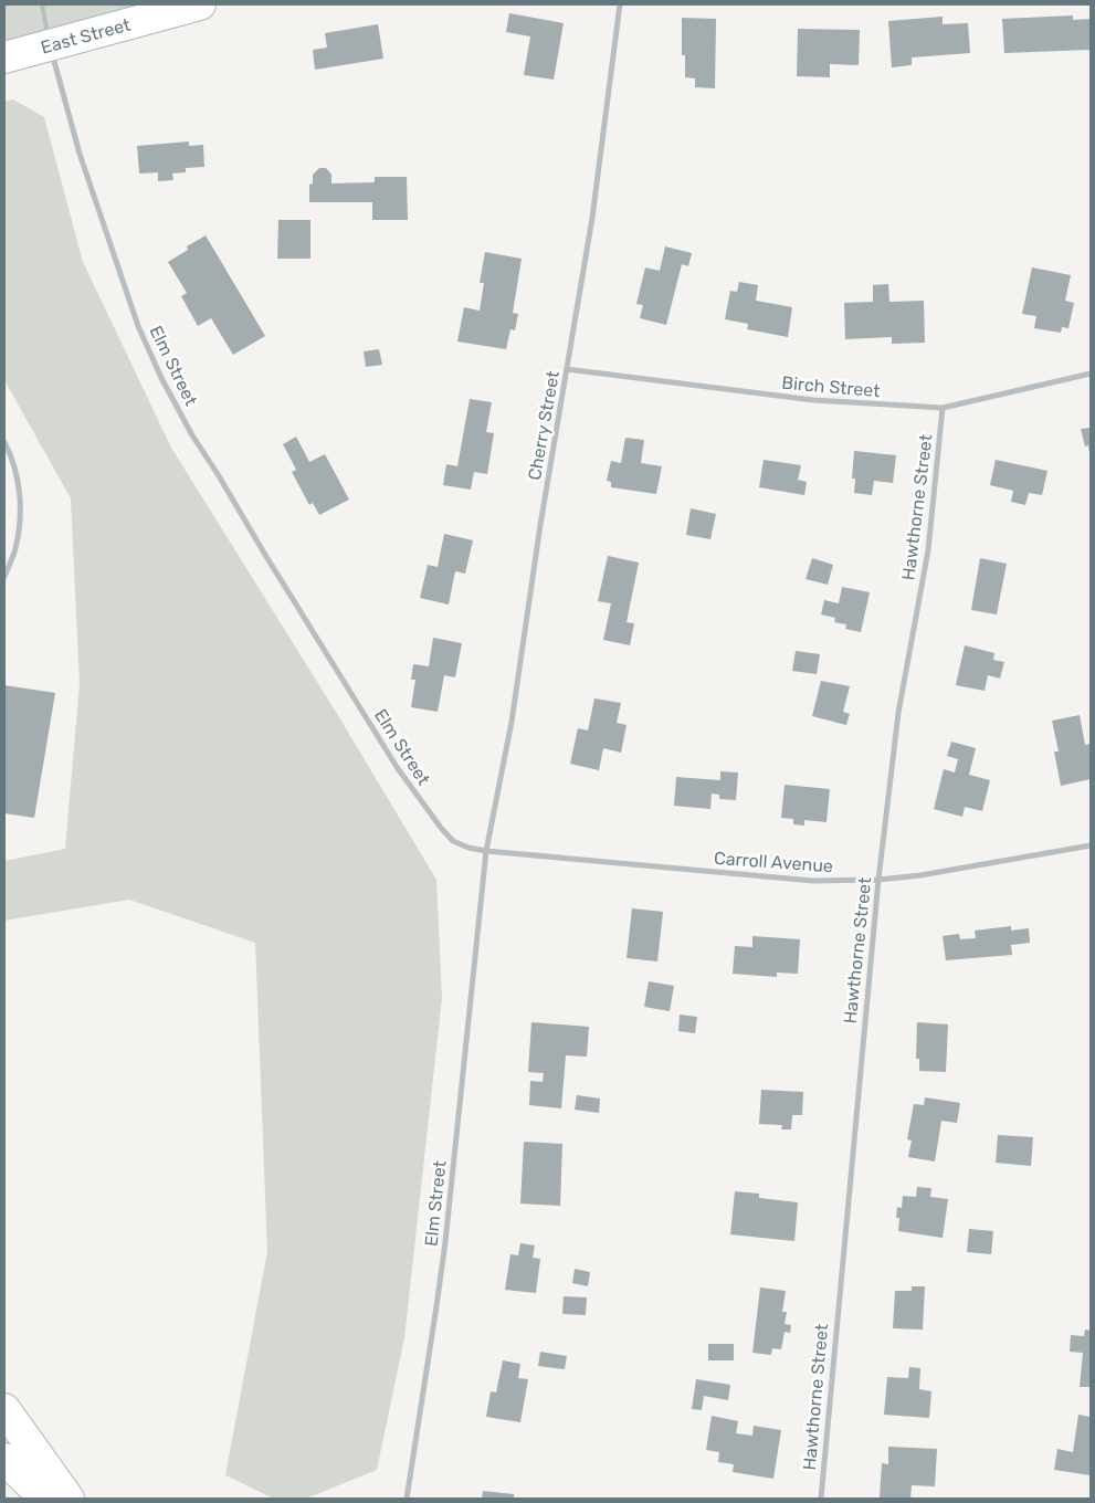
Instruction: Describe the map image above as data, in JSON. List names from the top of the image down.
{
  "streets": {
    "main road": ["East Street"],
    "street": [
      "Elm Street",
      "Birch Street",
      "Cherry Street",
      "Hawthorne Street",
      "Carroll Avenue"
    ]
  },
  "crossings": [
    ["East Street", "Elm Street"],
    ["Elm Street", "Cherry Street"],
    ["Elm Street", "Carroll Avenue"],
    ["Birch Street", "Cherry Street"],
    ["Birch Street", "Hawthorne Street"],
    ["Cherry Street", "Carroll Avenue"],
    ["Hawthorne Street", "Carroll Avenue"]
  ]
}
